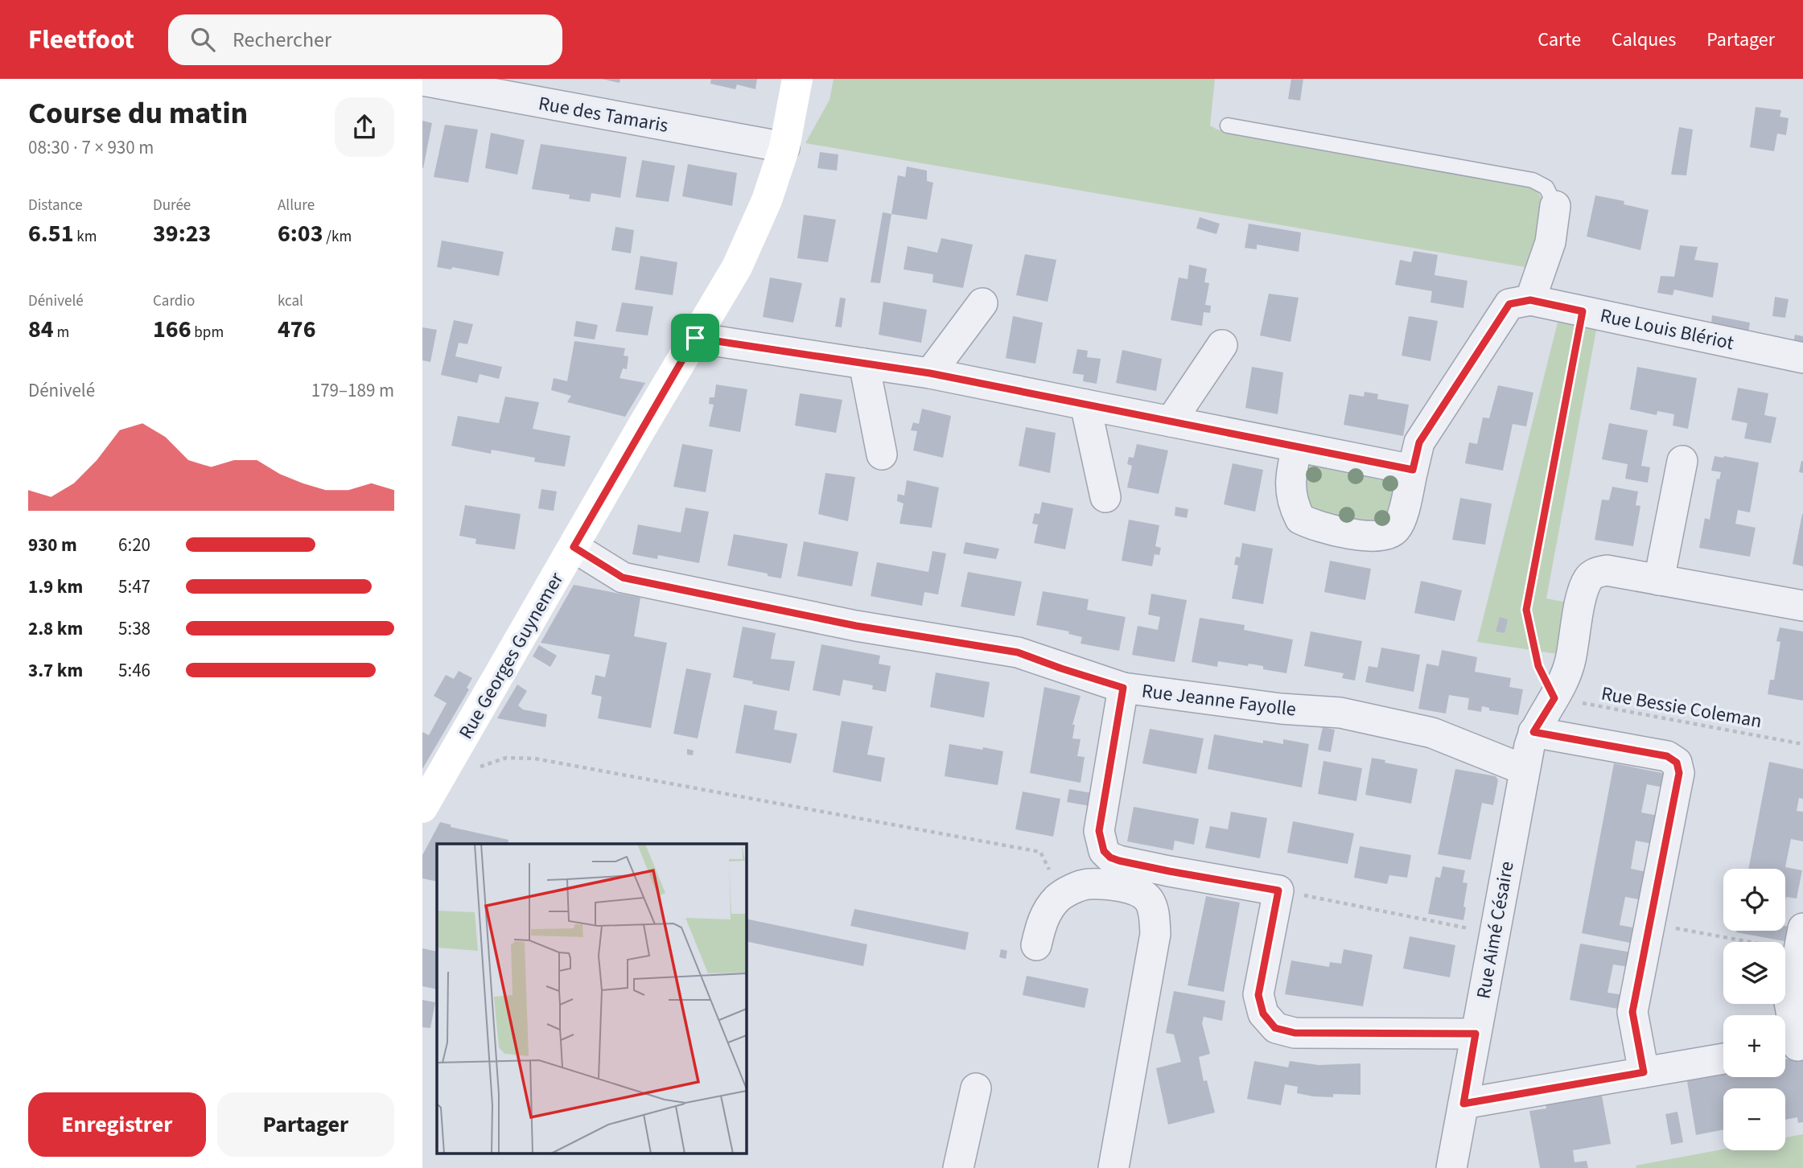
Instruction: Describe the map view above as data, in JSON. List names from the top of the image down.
{
  "streets": {
    "street": [
      "Rue des Tamaris",
      "Rue Louis Blériot",
      "Rue Georges Guynemer",
      "Rue Jeanne Fayolle",
      "Rue Aimé Césaire"
    ],
    "path": ["Rue Bessie Coleman"]
  },
  "crossings": [
    ["Rue des Tamaris", "Rue Georges Guynemer"],
    ["Rue Jeanne Fayolle", "Rue Aimé Césaire"],
    ["Rue Bessie Coleman", "Rue Aimé Césaire"]
  ],
  "page": {
    "header": "Fleetfoot",
    "search": "Rechercher",
    "nav": ["Carte", "Calques", "Partager"],
    "heading": ["Course du matin", "08:30 · 7 × 930 m"],
    "stats": [
      ["Distance", "6.51 km"],
      ["Durée", "39:23"],
      ["Allure", "6:03 /km"],
      ["Dénivelé", "84 m"],
      ["Cardio", "166 bpm"],
      ["kcal", "476"]
    ],
    "chart": ["Dénivelé", "179–189 m"],
    "list": [
      {
        "name": "930 m",
        "note": "6:20"
      },
      {
        "name": "1.9 km",
        "note": "5:47"
      },
      {
        "name": "2.8 km",
        "note": "5:38"
      },
      {
        "name": "3.7 km",
        "note": "5:46"
      }
    ],
    "map_buttons": ["+", "−"],
    "buttons": ["Enregistrer", "Partager"]
  }
}
